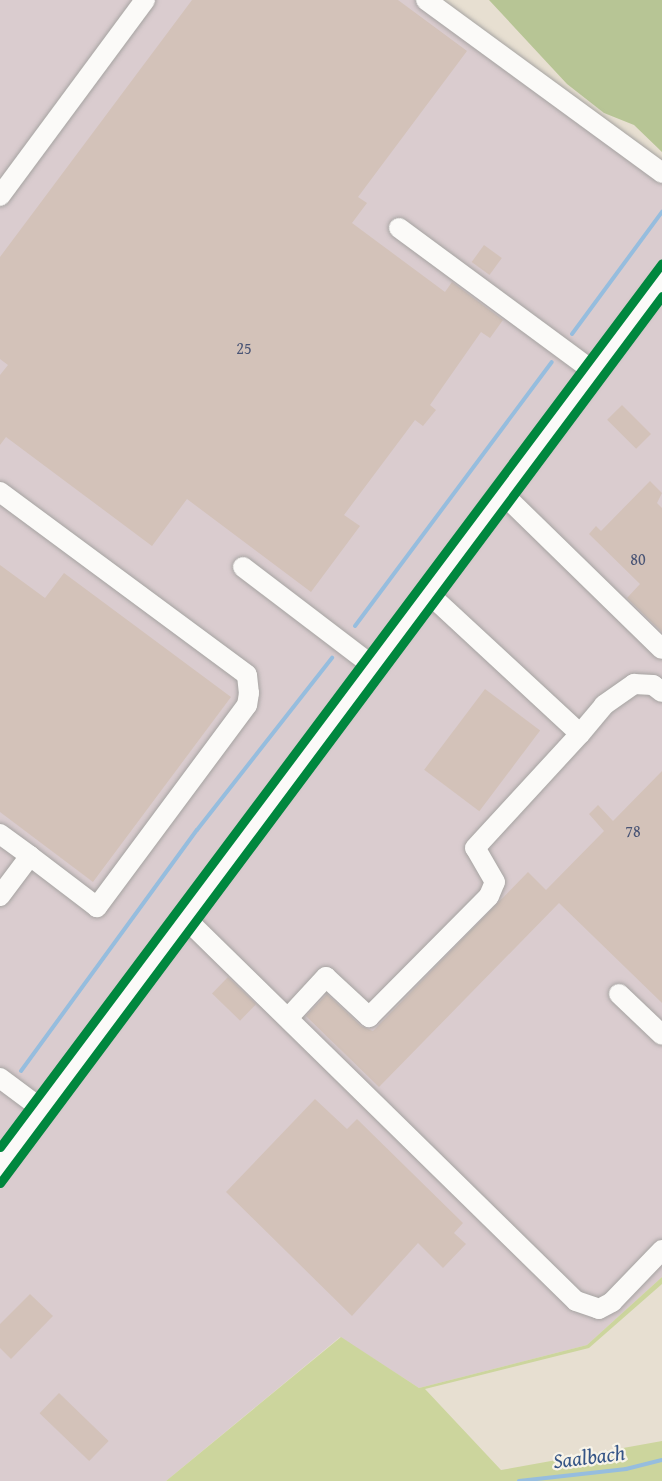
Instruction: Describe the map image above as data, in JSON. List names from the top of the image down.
{
  "water": ["Saalbach"],
  "house_numbers": ["25", "80", "78"]
}
